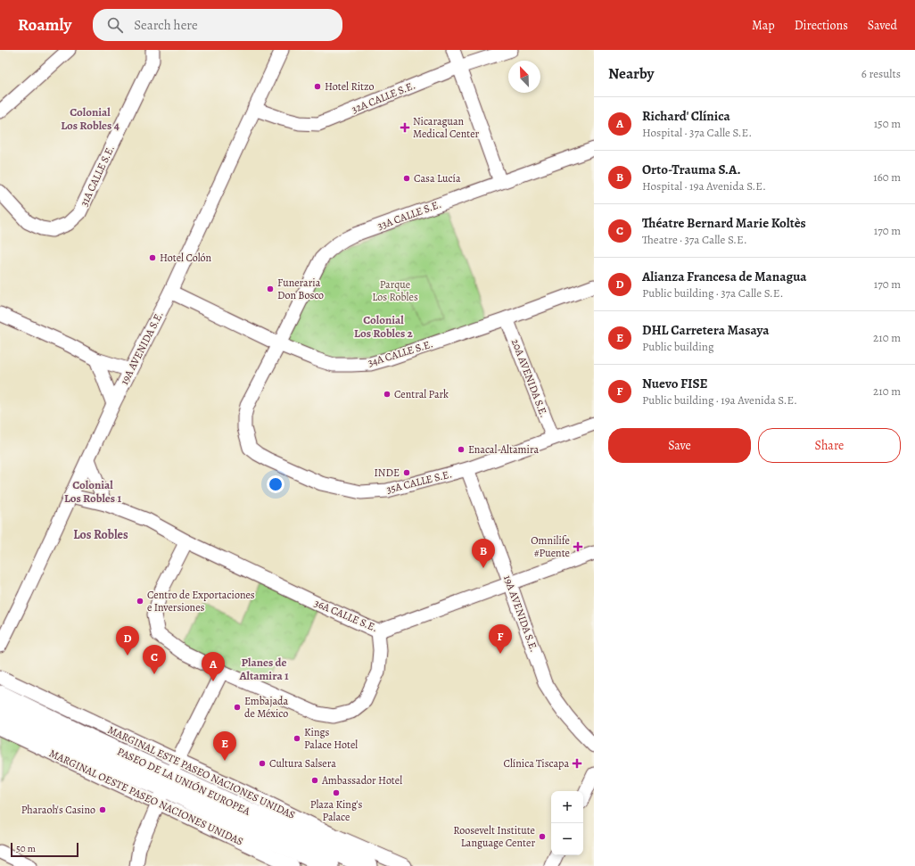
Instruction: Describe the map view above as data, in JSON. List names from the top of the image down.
{
  "streets": {
    "highway": ["PASEO DE LA UNIÓN EUROPEA"],
    "street": [
      "32A CALLE S.E.",
      "31A CALLE S.E.",
      "33A CALLE S.E.",
      "19A AVENIDA S.E.",
      "34A CALLE S.E.",
      "20A AVENIDA S.E.",
      "35A CALLE S.E.",
      "36A CALLE S.E.",
      "MARGINAL ESTE PASEO NACIONES UNIDAS",
      "MARGINAL OESTE PASEO NACIONES UNIDAS"
    ]
  },
  "crossings": [
    ["32A CALLE S.E.", "19A AVENIDA S.E."],
    ["33A CALLE S.E.", "34A CALLE S.E."],
    ["33A CALLE S.E.", "35A CALLE S.E."],
    ["19A AVENIDA S.E.", "34A CALLE S.E."],
    ["19A AVENIDA S.E.", "35A CALLE S.E."],
    ["19A AVENIDA S.E.", "36A CALLE S.E."],
    ["34A CALLE S.E.", "20A AVENIDA S.E."],
    ["34A CALLE S.E.", "35A CALLE S.E."],
    ["20A AVENIDA S.E.", "35A CALLE S.E."],
    ["MARGINAL ESTE PASEO NACIONES UNIDAS", "PASEO DE LA UNIÓN EUROPEA"],
    ["MARGINAL ESTE PASEO NACIONES UNIDAS", "MARGINAL OESTE PASEO NACIONES UNIDAS"],
    ["PASEO DE LA UNIÓN EUROPEA", "MARGINAL OESTE PASEO NACIONES UNIDAS"]
  ],
  "districts": [
    "Colonial Los Robles 4",
    "Colonial Los Robles 2",
    "Colonial Los Robles 1",
    "Los Robles",
    "Planes de Altamira 1"
  ],
  "parks": ["Parque Los Robles"],
  "places": {
    "other": [
      "Hotel Ritzo",
      "Casa Lucía",
      "Hotel Colón",
      "Funeraria Don Bosco",
      "Central Park",
      "Enacal-Altamira",
      "INDE",
      "Centro de Exportaciones e Inversiones",
      "Embajada de México",
      "Kings Palace Hotel",
      "Cultura Salsera",
      "Ambassador Hotel",
      "Plaza King's Palace",
      "Pharaoh's Casino",
      "Roosevelt Institute Language Center"
    ],
    "health": ["Nicaraguan Medical Center", "Omnilife #Puente", "Clínica Tiscapa"]
  },
  "scale_bar": "50 m",
  "north": "top left",
  "page": {
    "header": "Roamly",
    "search": "Search here",
    "nav": ["Map", "Directions", "Saved"],
    "heading": ["Nearby", "6 results"],
    "list": [
      {
        "mark": "A",
        "name": "Richard' Clínica",
        "note": "Hospital · 37a Calle S.E.",
        "value": "150 m"
      },
      {
        "mark": "B",
        "name": "Orto-Trauma S.A.",
        "note": "Hospital · 19a Avenida S.E.",
        "value": "160 m"
      },
      {
        "mark": "C",
        "name": "Théatre Bernard Marie Koltès",
        "note": "Theatre · 37a Calle S.E.",
        "value": "170 m"
      },
      {
        "mark": "D",
        "name": "Alianza Francesa de Managua",
        "note": "Public building · 37a Calle S.E.",
        "value": "170 m"
      },
      {
        "mark": "E",
        "name": "DHL Carretera Masaya",
        "note": "Public building",
        "value": "210 m"
      },
      {
        "mark": "F",
        "name": "Nuevo FISE",
        "note": "Public building · 19a Avenida S.E.",
        "value": "210 m"
      }
    ],
    "buttons": ["Save", "Share"],
    "pins": [
      "B",
      "F",
      "D",
      "C",
      "A",
      "E"
    ],
    "map_buttons": ["+", "−"],
    "scale": "50 m"
  }
}
